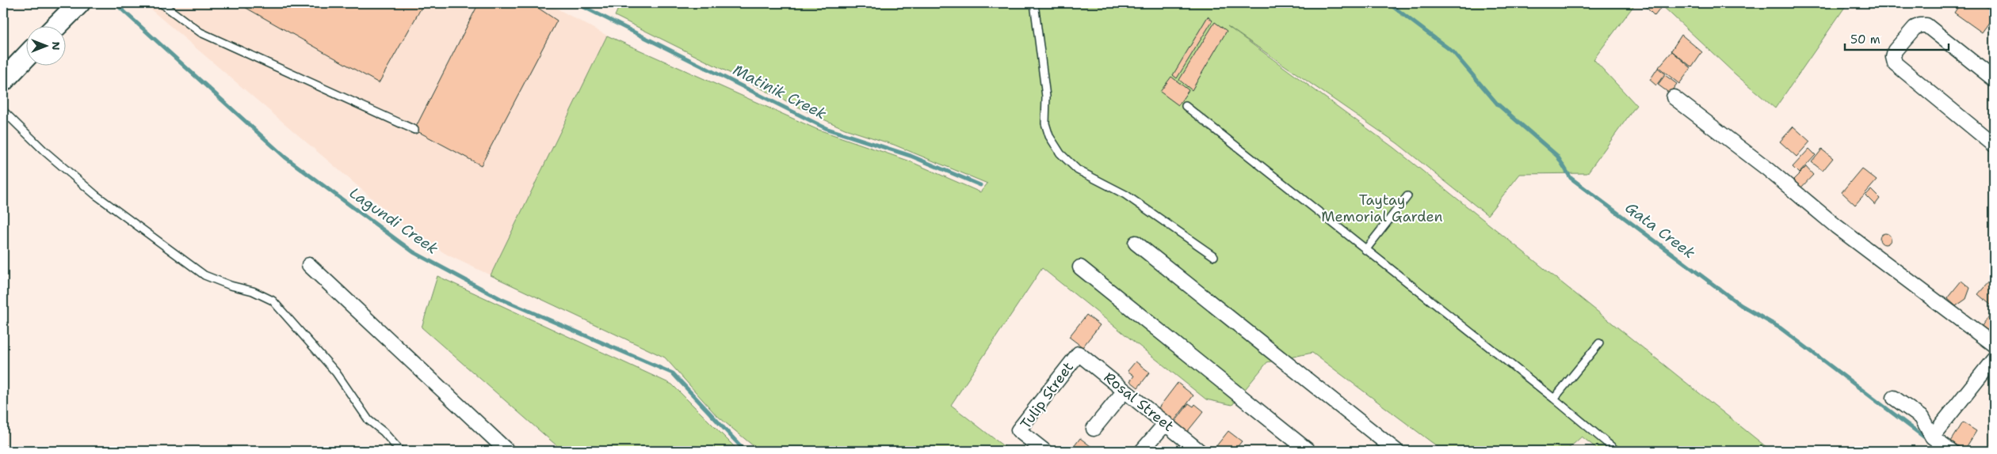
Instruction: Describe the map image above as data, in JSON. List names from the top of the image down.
{
  "streets": {
    "street": ["Tulip Street", "Rosal Street"]
  },
  "crossings": [
    ["Tulip Street", "Rosal Street"]
  ],
  "water": ["Matinik Creek", "Lagundi Creek", "Gata Creek"],
  "parks": ["Taytay Memorial Garden"],
  "scale_bar": "50 m",
  "north": "right"
}
